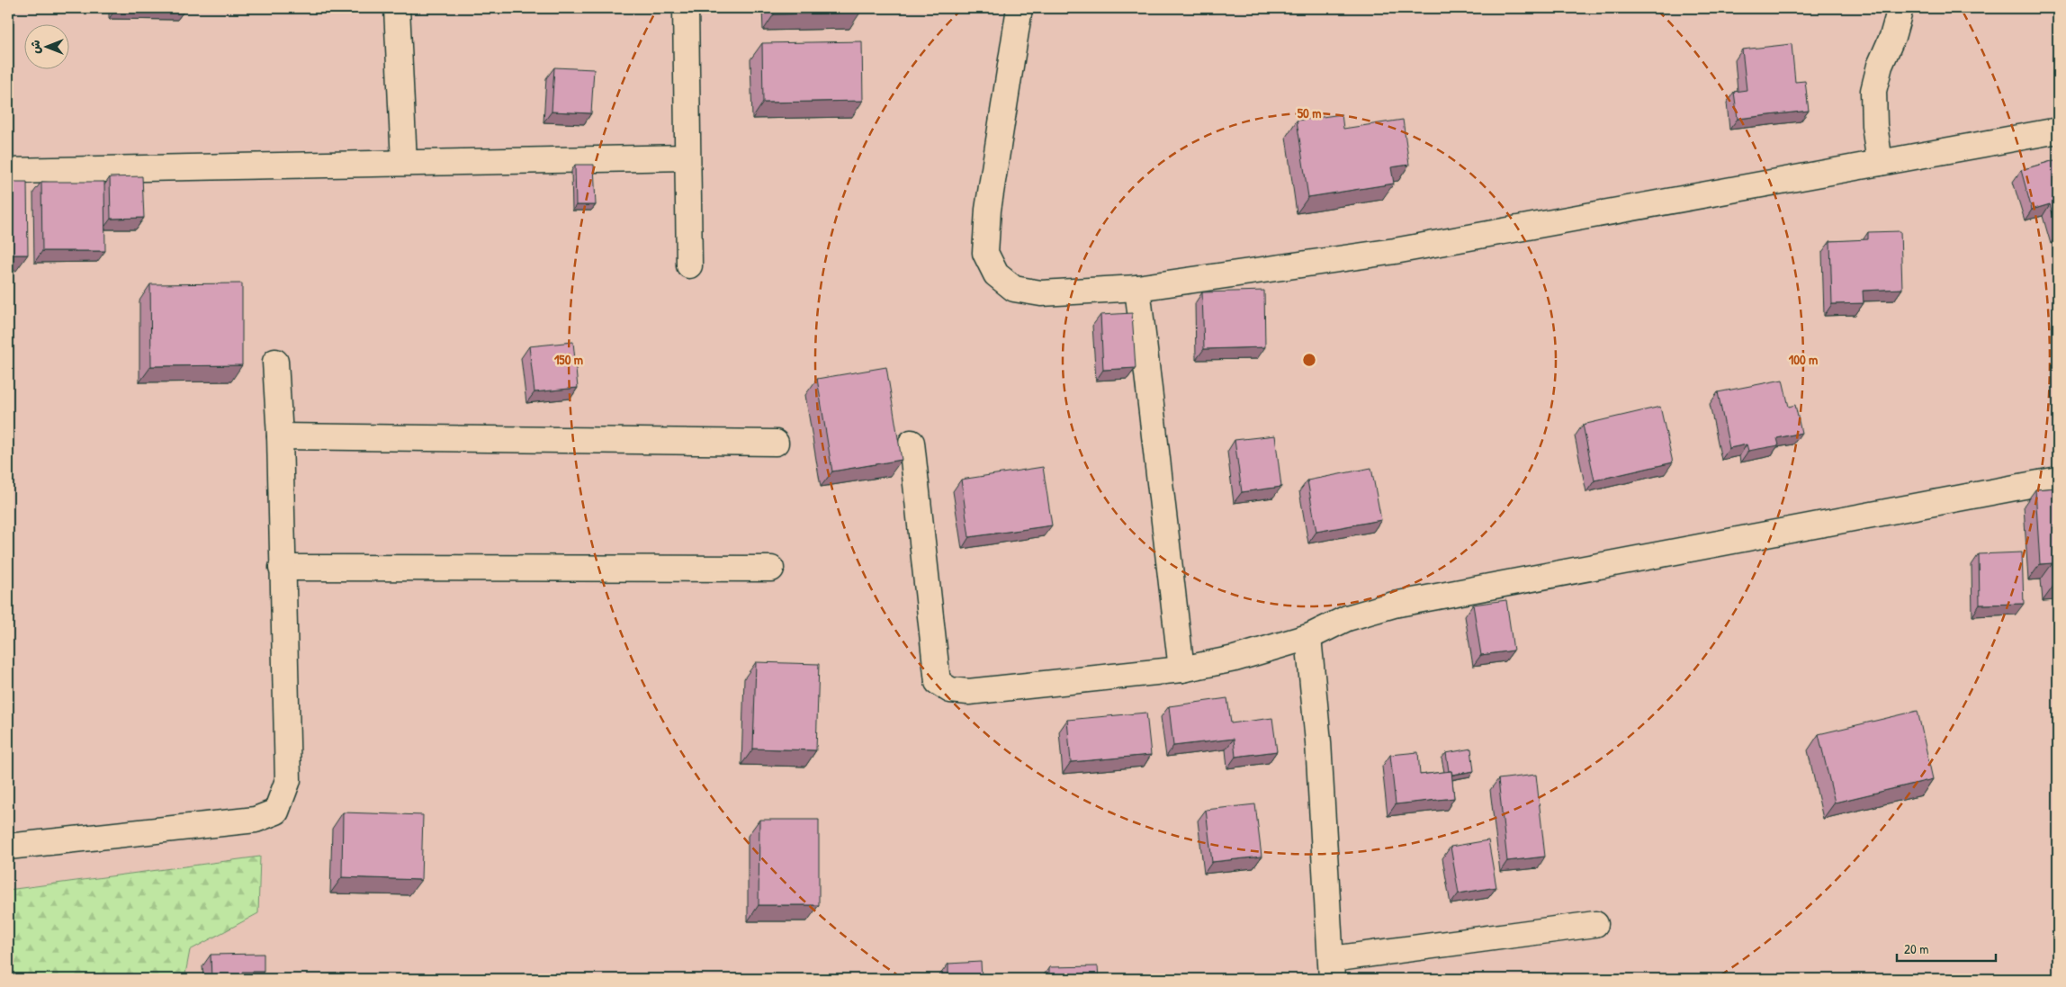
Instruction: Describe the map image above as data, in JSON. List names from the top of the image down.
{
  "scale_bar": "20 m",
  "north": "left",
  "rings": ["50 m", "100 m", "150 m"]
}
